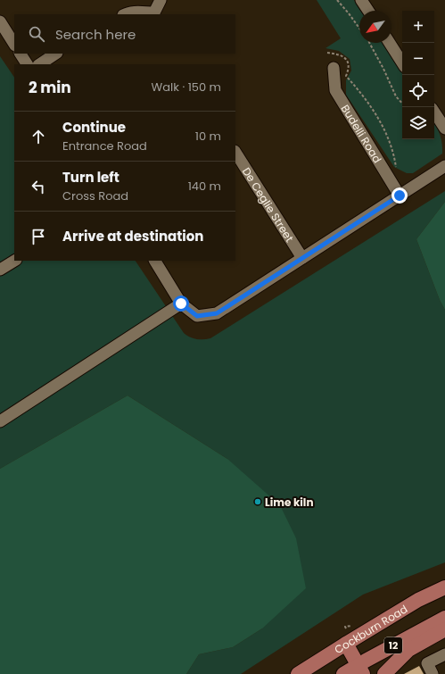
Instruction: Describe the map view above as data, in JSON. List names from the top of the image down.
{
  "streets": {
    "main road": ["Cockburn Road", "12"],
    "street": ["Budelli Road", "De Ceglie Street"]
  },
  "places": ["Lime kiln"],
  "north": "bottom left",
  "page": {
    "map_buttons": ["+", "−"],
    "search": "Search here",
    "heading": ["2 min", "Walk · 150 m"],
    "list": [
      ["Continue", "Entrance Road", "10 m"],
      ["Turn left", "Cross Road", "140 m"],
      "Arrive at destination"
    ]
  }
}
